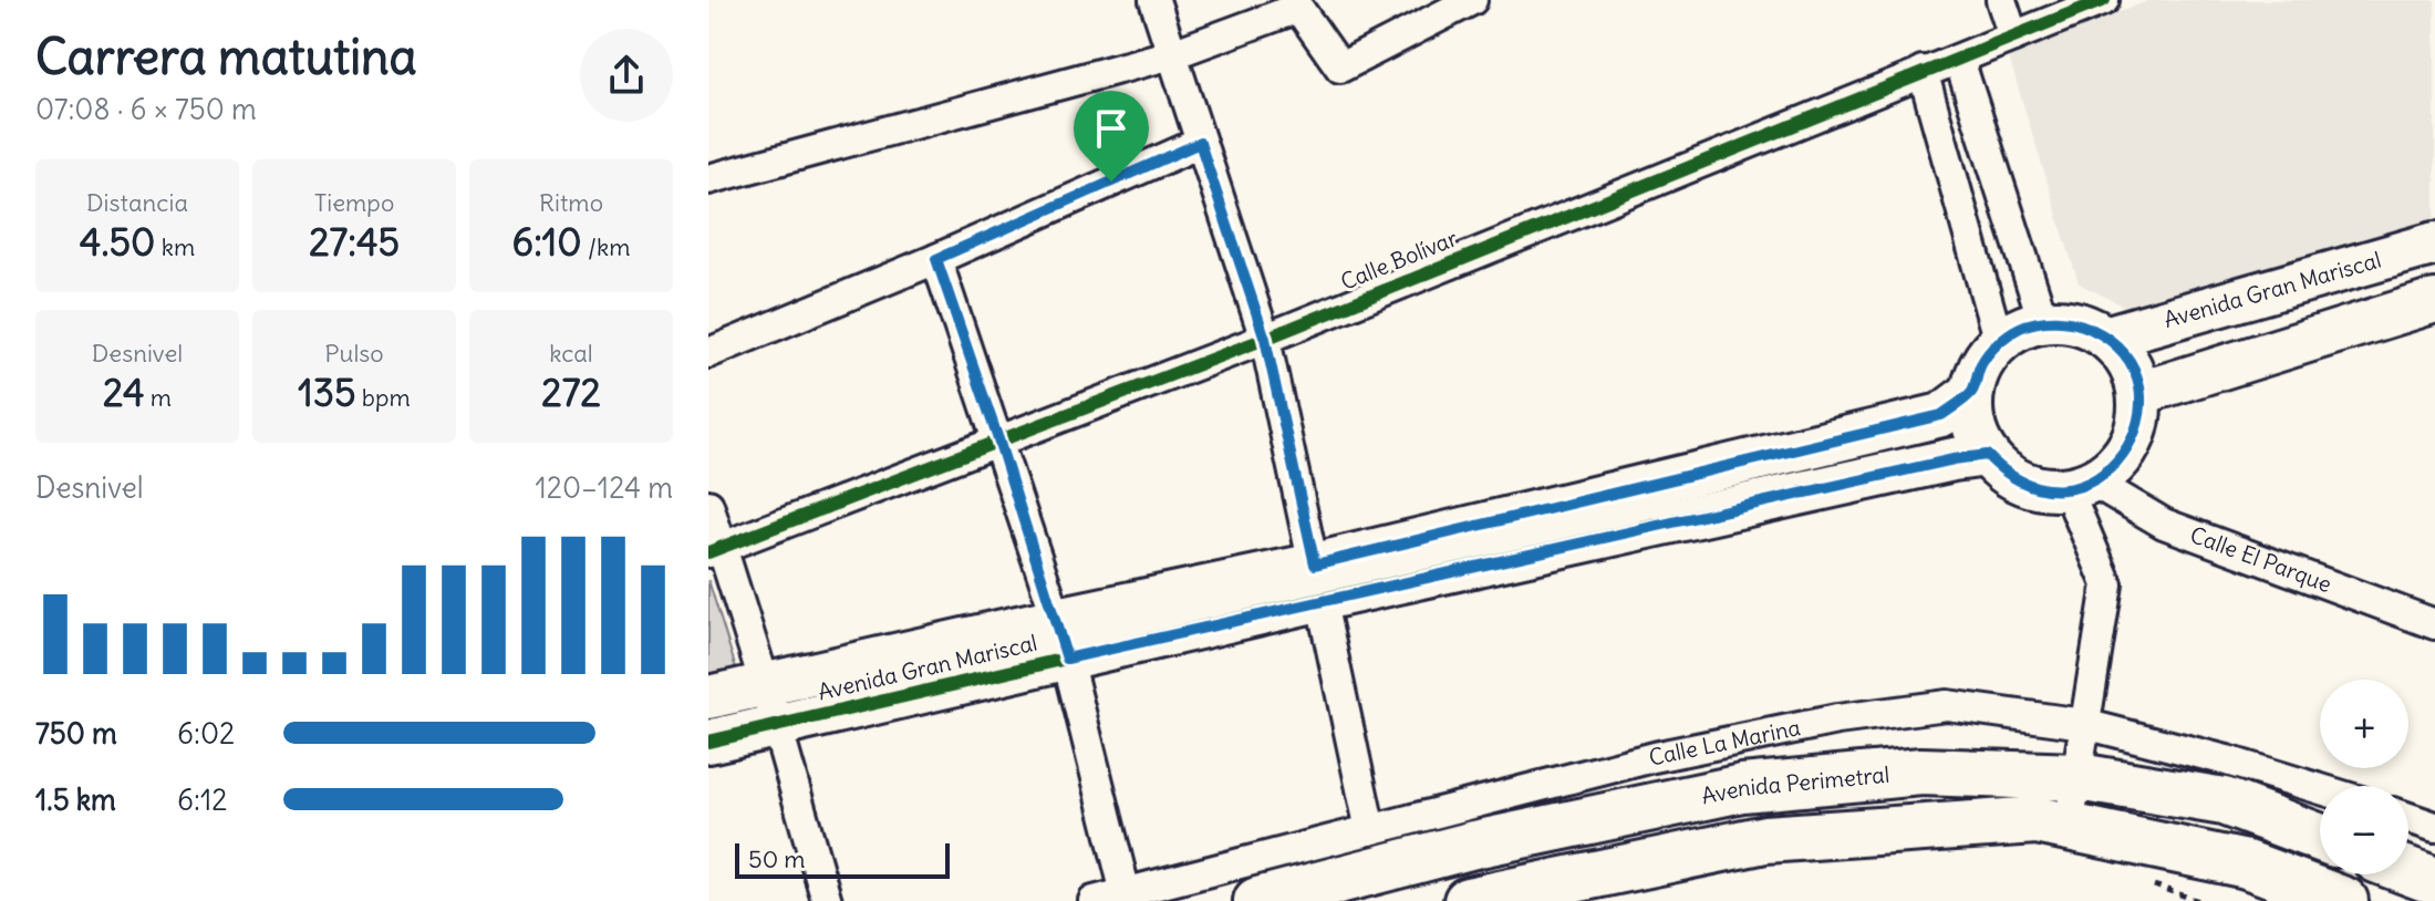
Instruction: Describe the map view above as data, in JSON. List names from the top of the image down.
{
  "streets": {
    "main road": ["Avenida Perimetral"],
    "street": [
      "Calle Bolívar",
      "Avenida Gran Mariscal",
      "Calle El Parque",
      "Calle La Marina"
    ]
  },
  "crossings": [
    ["Avenida Gran Mariscal", "Calle El Parque"]
  ],
  "scale_bar": "50 m",
  "page": {
    "heading": ["Carrera matutina", "07:08 · 6 × 750 m"],
    "stats": [
      ["Distancia", "4.50 km"],
      ["Tiempo", "27:45"],
      ["Ritmo", "6:10 /km"],
      ["Desnivel", "24 m"],
      ["Pulso", "135 bpm"],
      ["kcal", "272"]
    ],
    "chart": ["Desnivel", "120–124 m"],
    "map_buttons": ["+", "−"],
    "list": [
      {
        "name": "750 m",
        "note": "6:02"
      },
      {
        "name": "1.5 km",
        "note": "6:12"
      }
    ],
    "scale": "50 m"
  }
}
